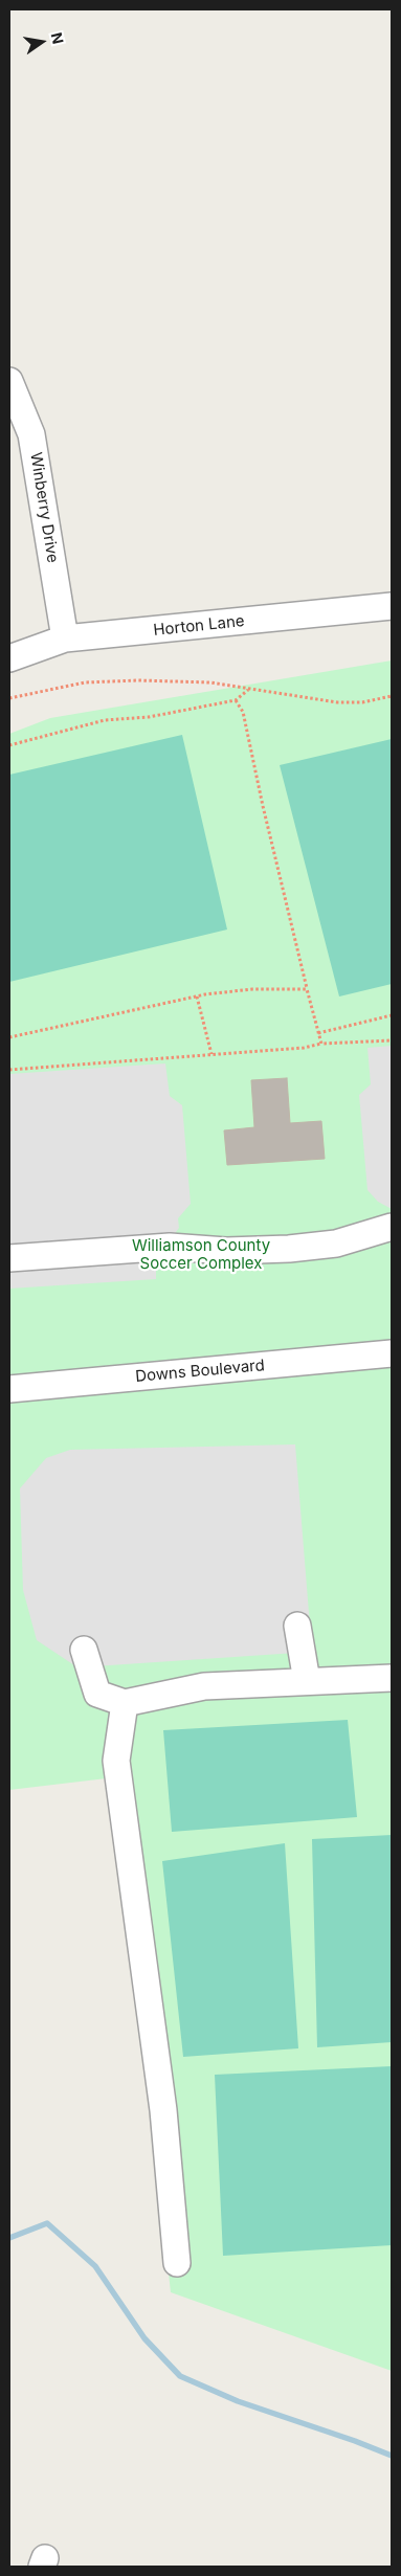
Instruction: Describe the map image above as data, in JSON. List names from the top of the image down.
{
  "streets": {
    "street": ["Winberry Drive", "Horton Lane", "Downs Boulevard"]
  },
  "crossings": [
    ["Winberry Drive", "Horton Lane"]
  ],
  "parks": ["Williamson County Soccer Complex"],
  "north": "right"
}
